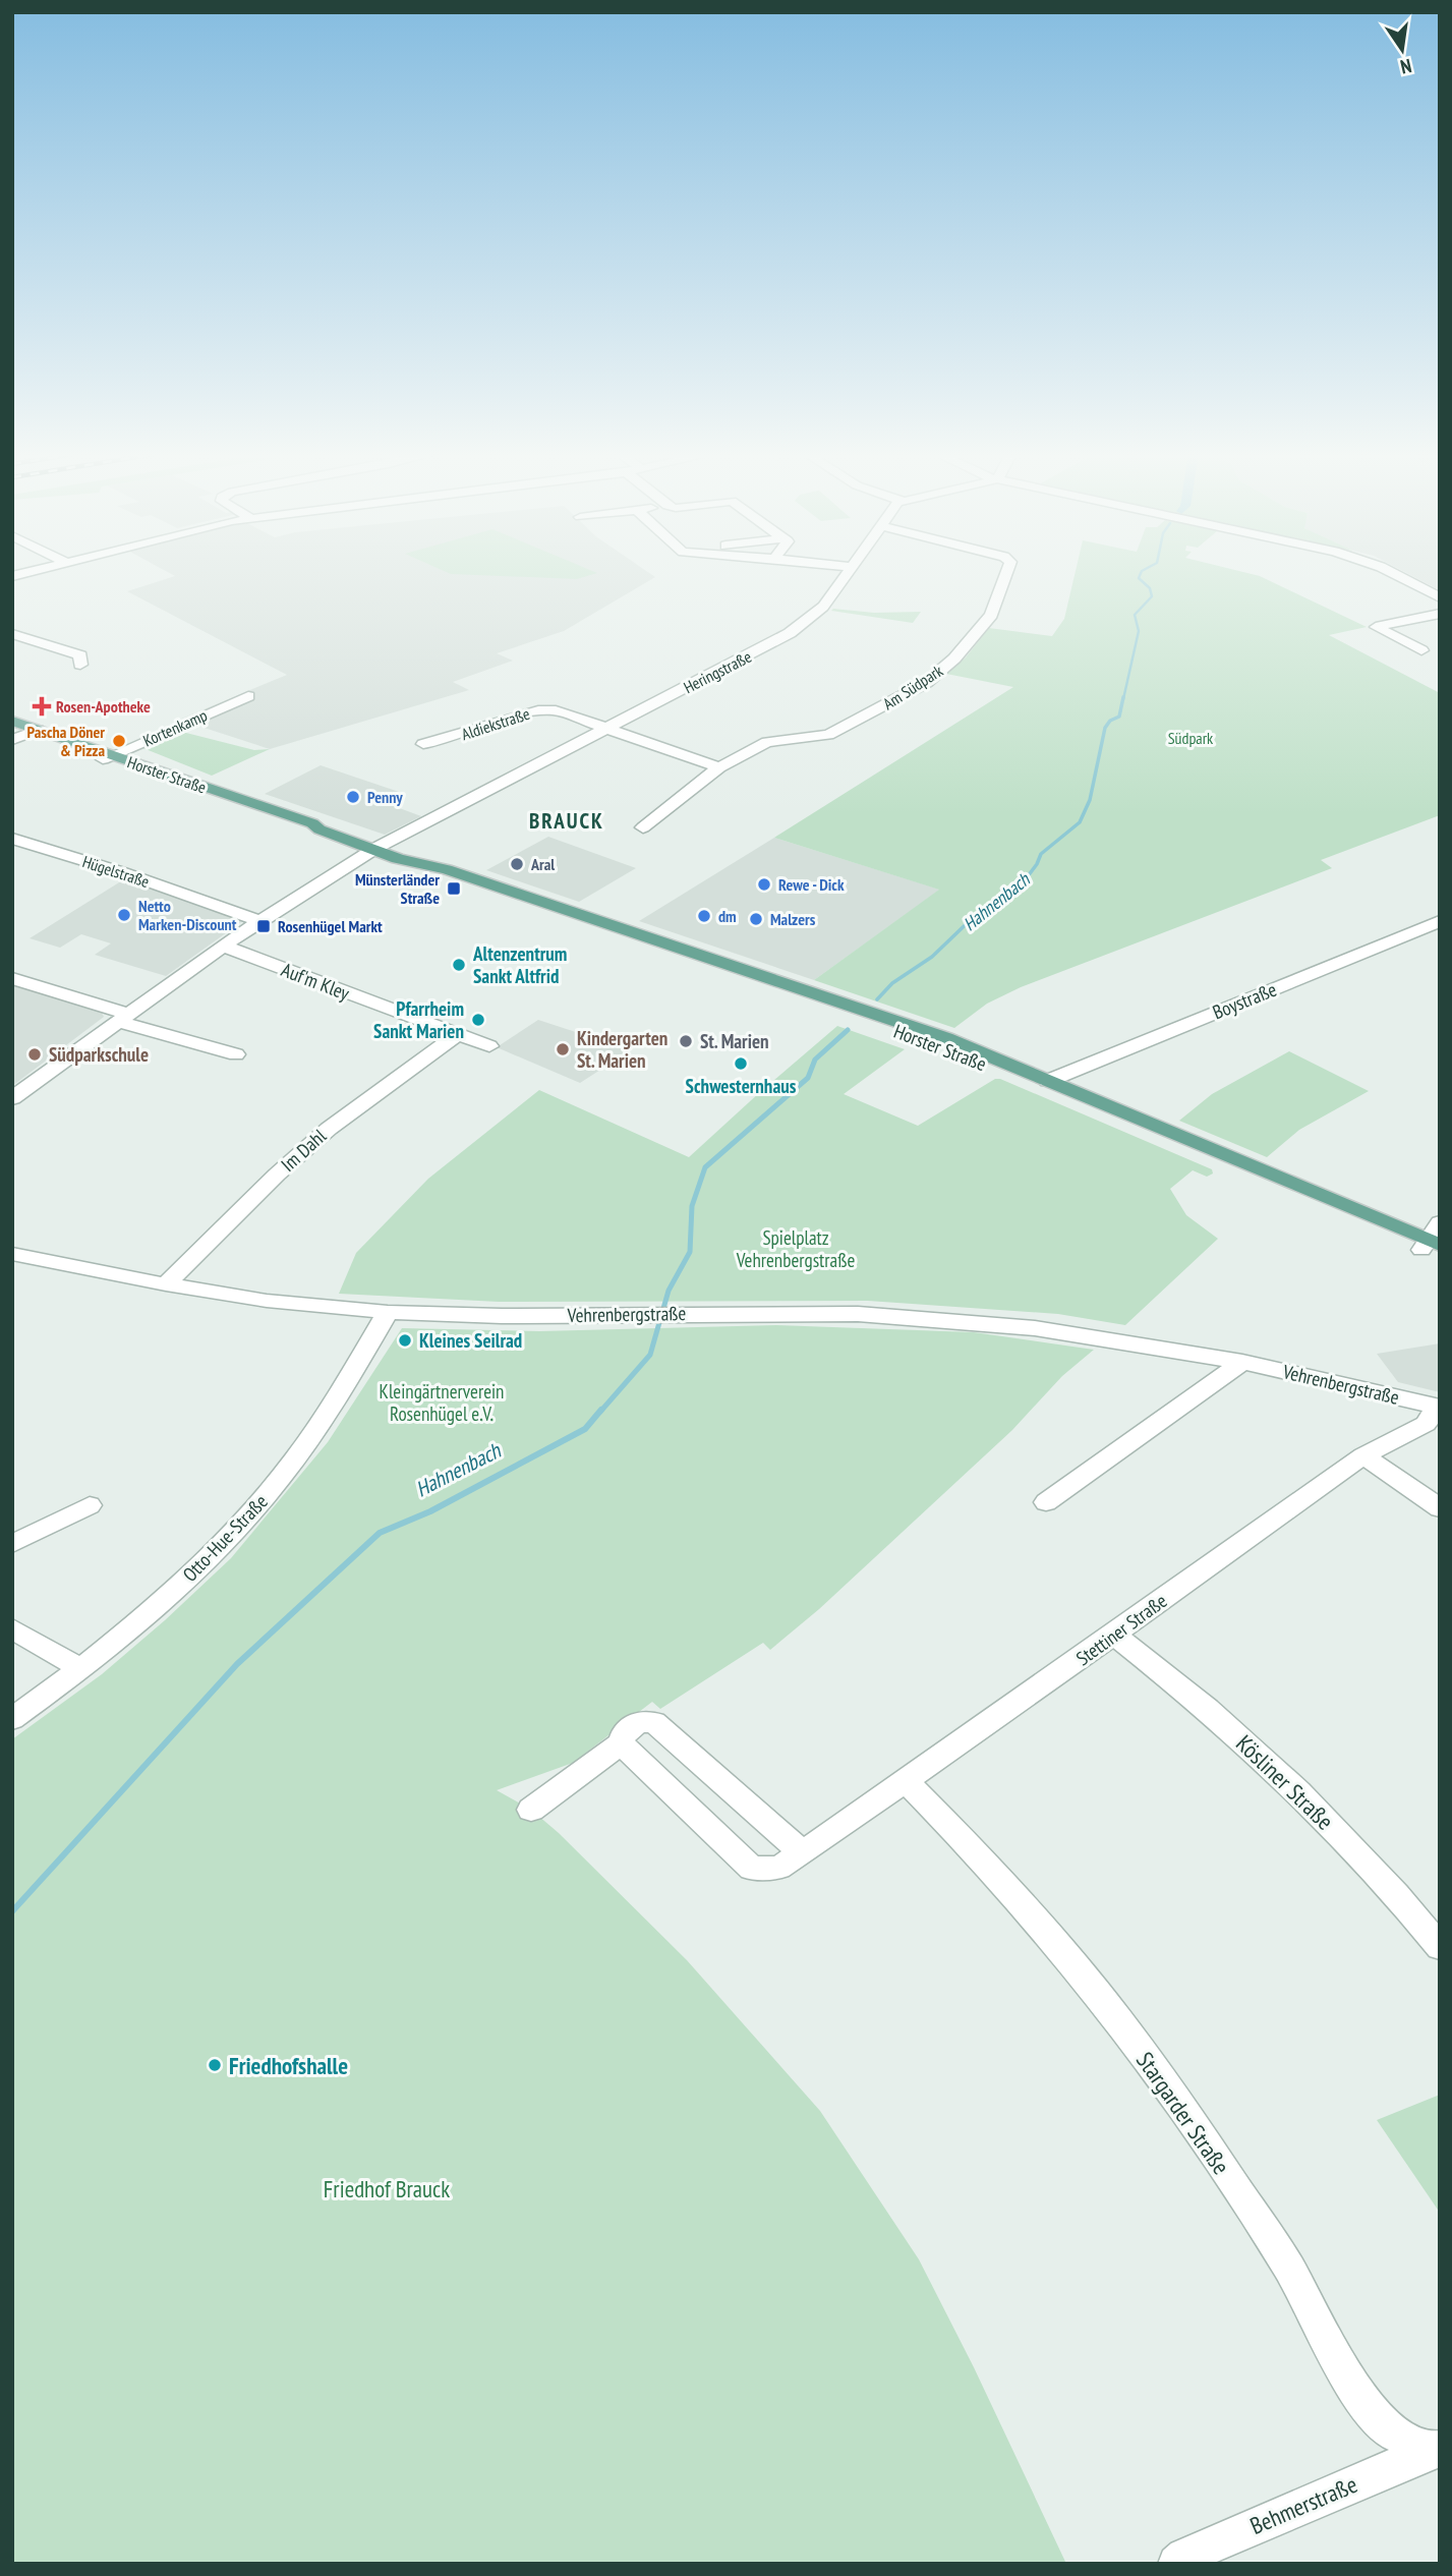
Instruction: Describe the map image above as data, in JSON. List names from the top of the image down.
{
  "streets": {
    "main road": ["Horster Straße"],
    "street": [
      "Heringstraße",
      "Am Südpark",
      "Aldiekstraße",
      "Kortenkamp",
      "Hügelstraße",
      "Auf'm Kley",
      "Boystraße",
      "Im Dahl",
      "Vehrenbergstraße",
      "Otto-Hue-Straße",
      "Stettiner Straße",
      "Kösliner Straße",
      "Stargarder Straße",
      "Behmerstraße"
    ]
  },
  "crossings": [
    ["Heringstraße", "Aldiekstraße"],
    ["Heringstraße", "Horster Straße"],
    ["Kortenkamp", "Horster Straße"],
    ["Horster Straße", "Boystraße"],
    ["Auf'm Kley", "Im Dahl"],
    ["Im Dahl", "Vehrenbergstraße"],
    ["Vehrenbergstraße", "Otto-Hue-Straße"],
    ["Vehrenbergstraße", "Stettiner Straße"],
    ["Stettiner Straße", "Kösliner Straße"],
    ["Stettiner Straße", "Stargarder Straße"],
    ["Stargarder Straße", "Behmerstraße"]
  ],
  "districts": ["BRAUCK"],
  "water": ["Hahnenbach"],
  "parks": [
    "Südpark",
    "Spielplatz Vehrenbergstraße",
    "Kleingärtnerverein Rosenhügel e.V.",
    "Friedhof Brauck"
  ],
  "places": {
    "health": ["Rosen-Apotheke"],
    "other": [
      "Pascha Döner & Pizza",
      "Penny",
      "Aral",
      "Rewe - Dick",
      "Netto Marken-Discount",
      "dm",
      "Malzers",
      "Altenzentrum Sankt Altfrid",
      "Pfarrheim Sankt Marien",
      "St. Marien",
      "Kindergarten St. Marien",
      "Südparkschule",
      "Schwesternhaus",
      "Kleines Seilrad",
      "Friedhofshalle"
    ],
    "transit": ["Münsterländer Straße", "Rosenhügel Markt"]
  },
  "north": "bottom"
}
